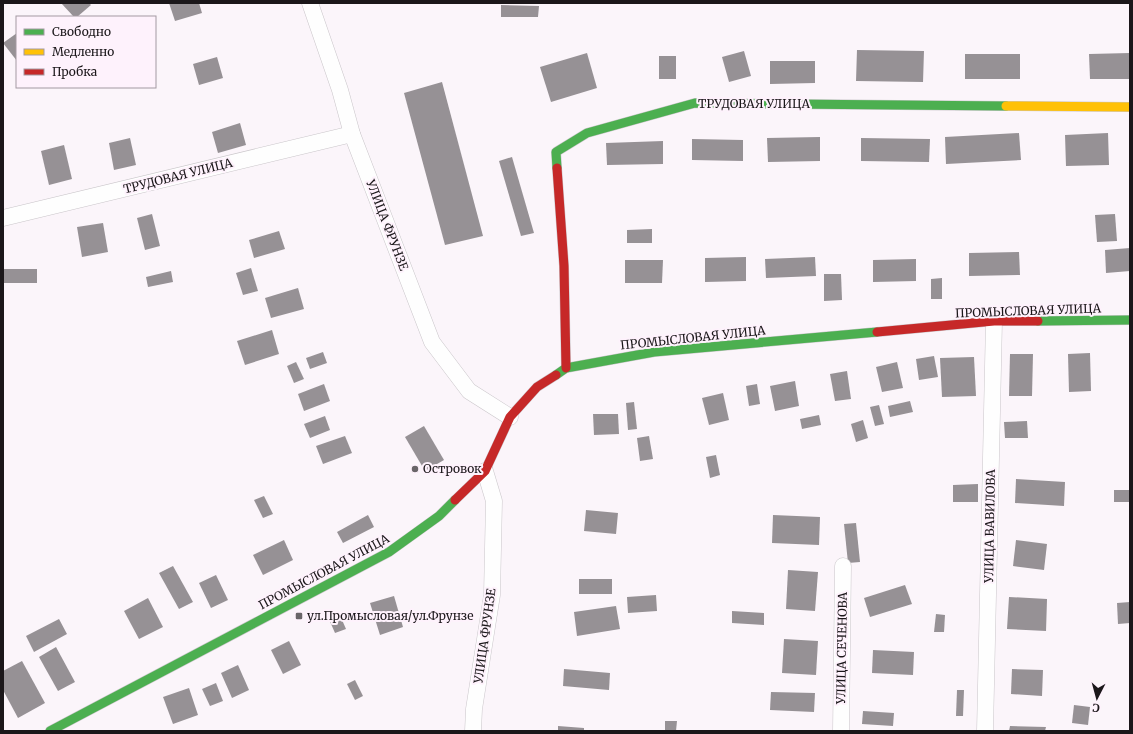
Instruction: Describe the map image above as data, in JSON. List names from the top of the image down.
{
  "streets": {
    "street": [
      "ТРУДОВАЯ УЛИЦА",
      "УЛИЦА ФРУНЗЕ",
      "ПРОМЫСЛОВАЯ УЛИЦА",
      "УЛИЦА ВАВИЛОВА",
      "УЛИЦА СЕЧЕНОВА"
    ]
  },
  "crossings": [
    ["ТРУДОВАЯ УЛИЦА", "УЛИЦА ФРУНЗЕ"],
    ["ТРУДОВАЯ УЛИЦА", "ПРОМЫСЛОВАЯ УЛИЦА"],
    ["УЛИЦА ФРУНЗЕ", "ПРОМЫСЛОВАЯ УЛИЦА"],
    ["ПРОМЫСЛОВАЯ УЛИЦА", "УЛИЦА ВАВИЛОВА"]
  ],
  "places": {
    "other": ["Островок"],
    "transit": ["ул.Промысловая/ул.Фрунзе"]
  },
  "legend": ["Свободно", "Медленно", "Пробка"],
  "north": "bottom"
}
